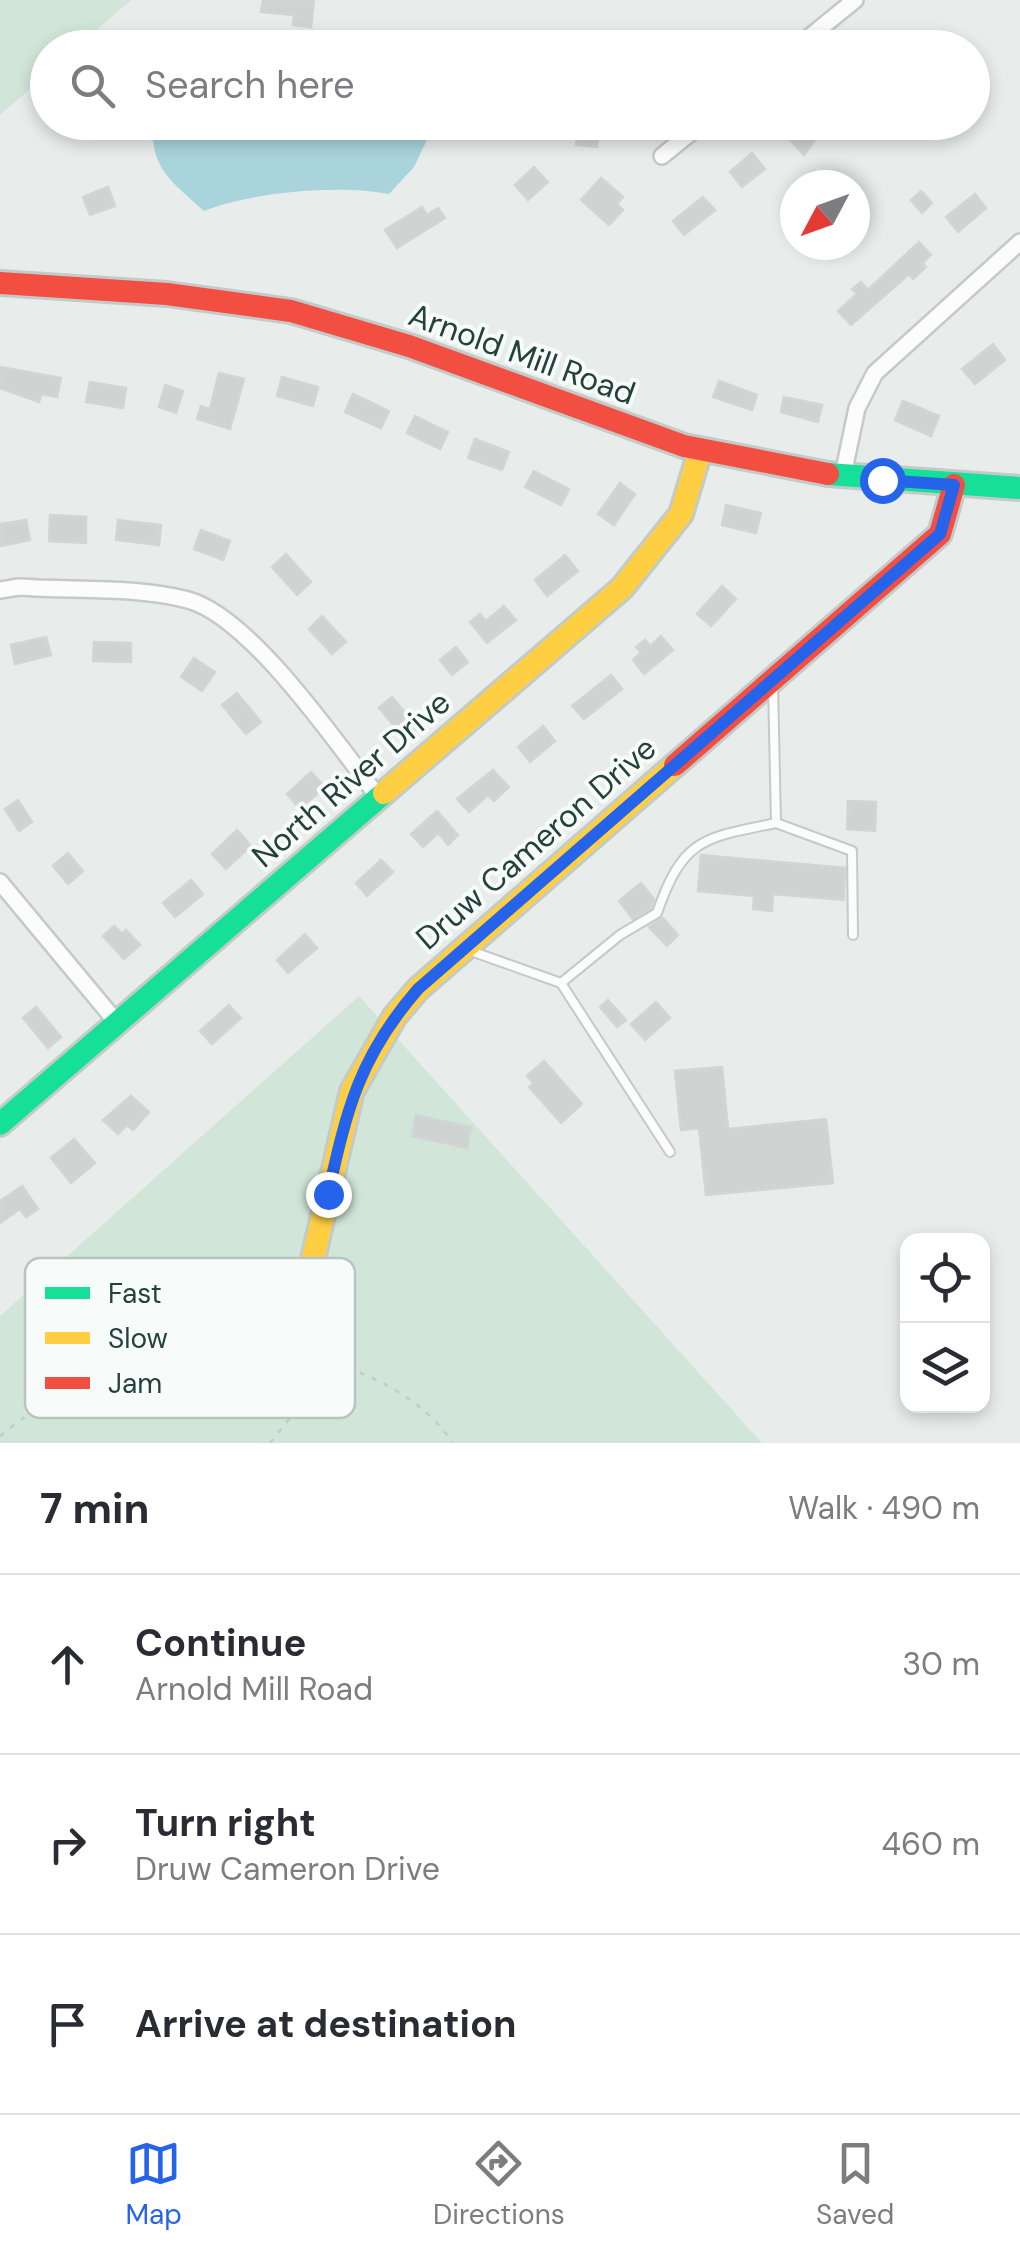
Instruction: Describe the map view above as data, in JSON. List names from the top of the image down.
{
  "streets": {
    "street": ["Arnold Mill Road", "North River Drive", "Druw Cameron Drive"]
  },
  "crossings": [
    ["Arnold Mill Road", "North River Drive"],
    ["Arnold Mill Road", "Druw Cameron Drive"]
  ],
  "legend": ["Fast", "Slow", "Jam"],
  "north": "bottom left",
  "page": {
    "search": "Search here",
    "heading": ["7 min", "Walk · 490 m"],
    "list": [
      ["Continue", "Arnold Mill Road", "30 m"],
      ["Turn right", "Druw Cameron Drive", "460 m"],
      "Arrive at destination"
    ],
    "nav": ["Map", "Directions", "Saved"]
  }
}
